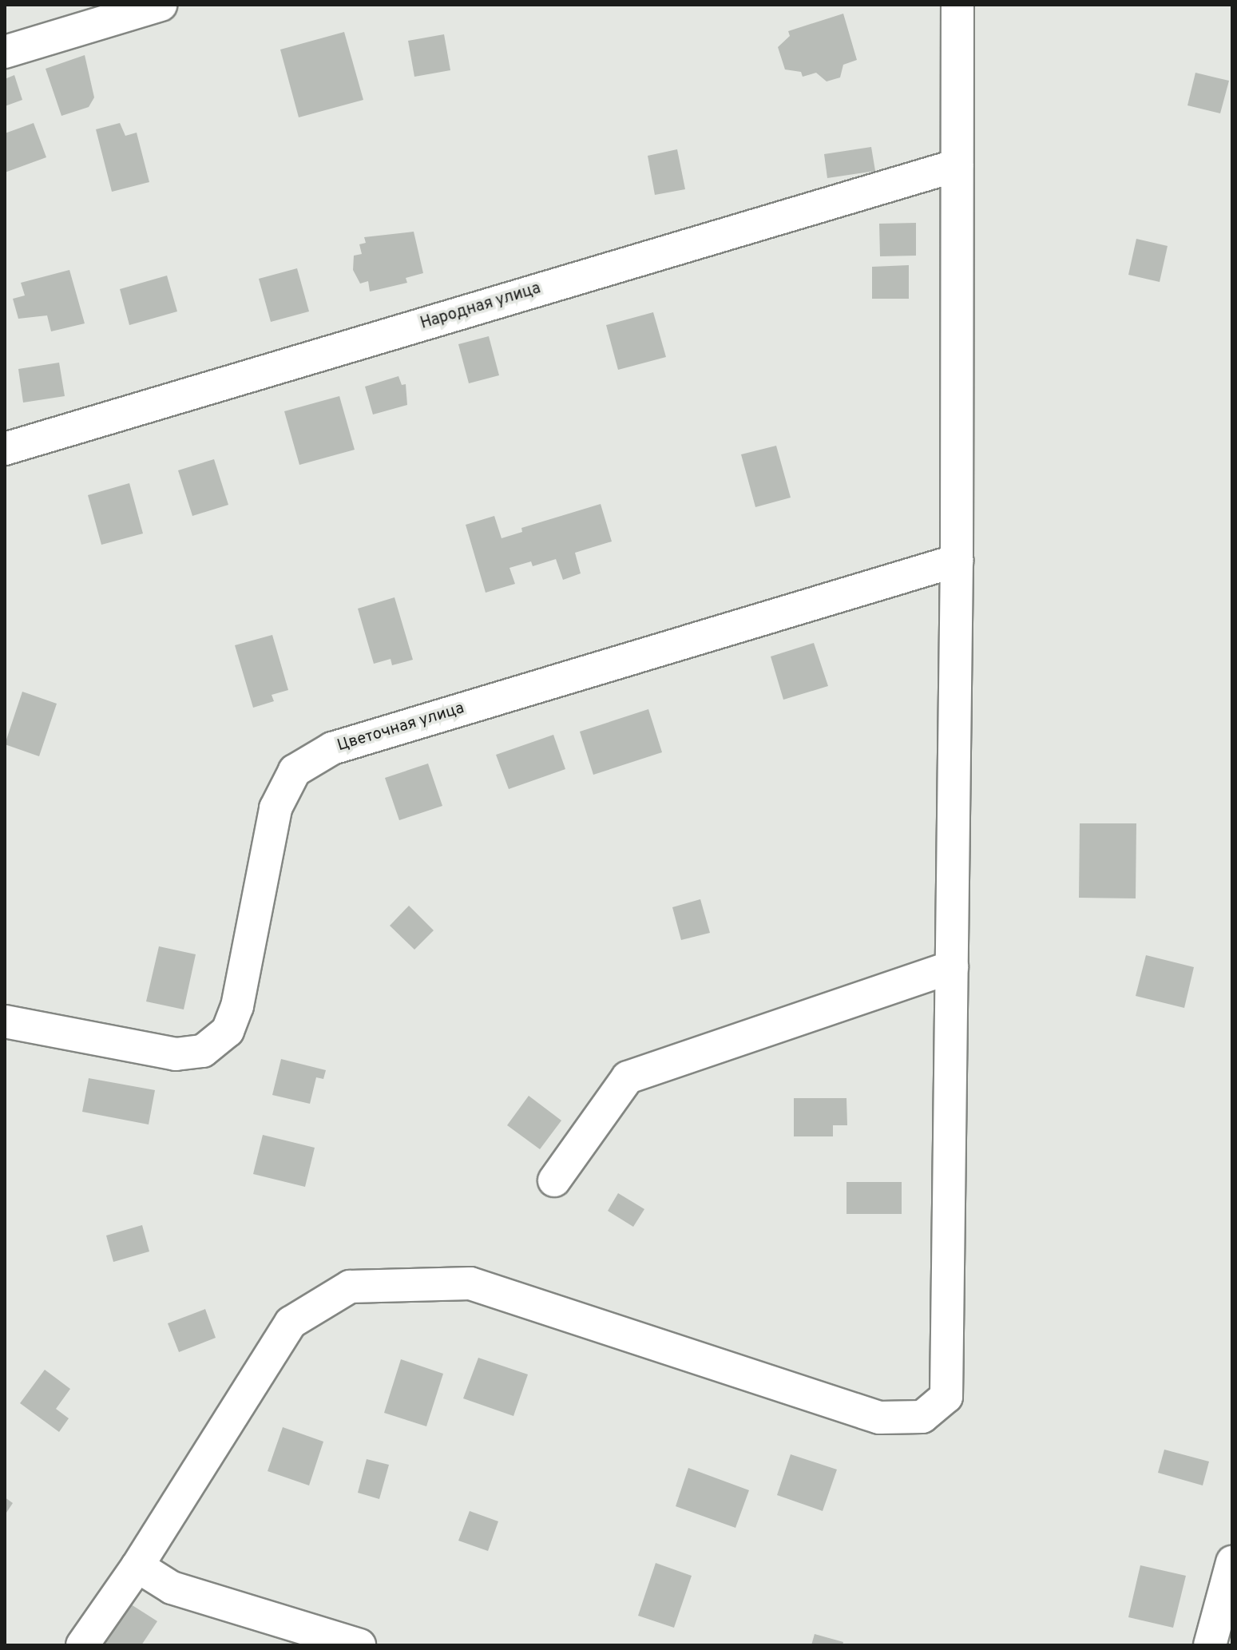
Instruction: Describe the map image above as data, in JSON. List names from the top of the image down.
{
  "streets": {
    "street": ["Народная улица", "Цветочная улица"]
  }
}
